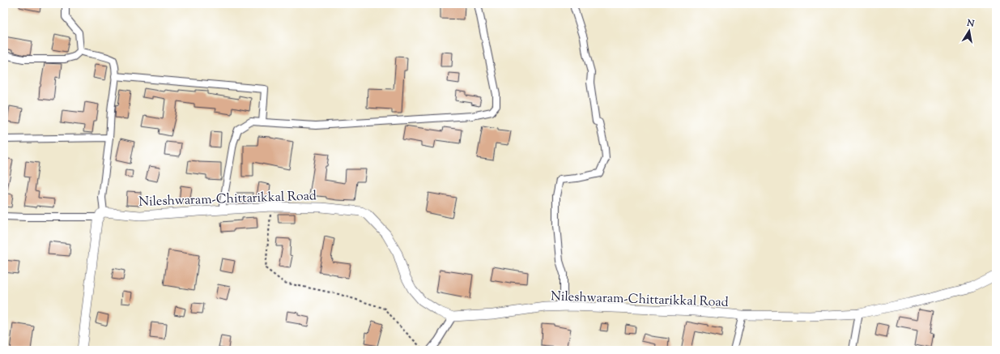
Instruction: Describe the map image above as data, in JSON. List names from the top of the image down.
{
  "streets": {
    "main road": ["Nileshwaram-Chittarikkal Road"]
  },
  "north": "top"
}
